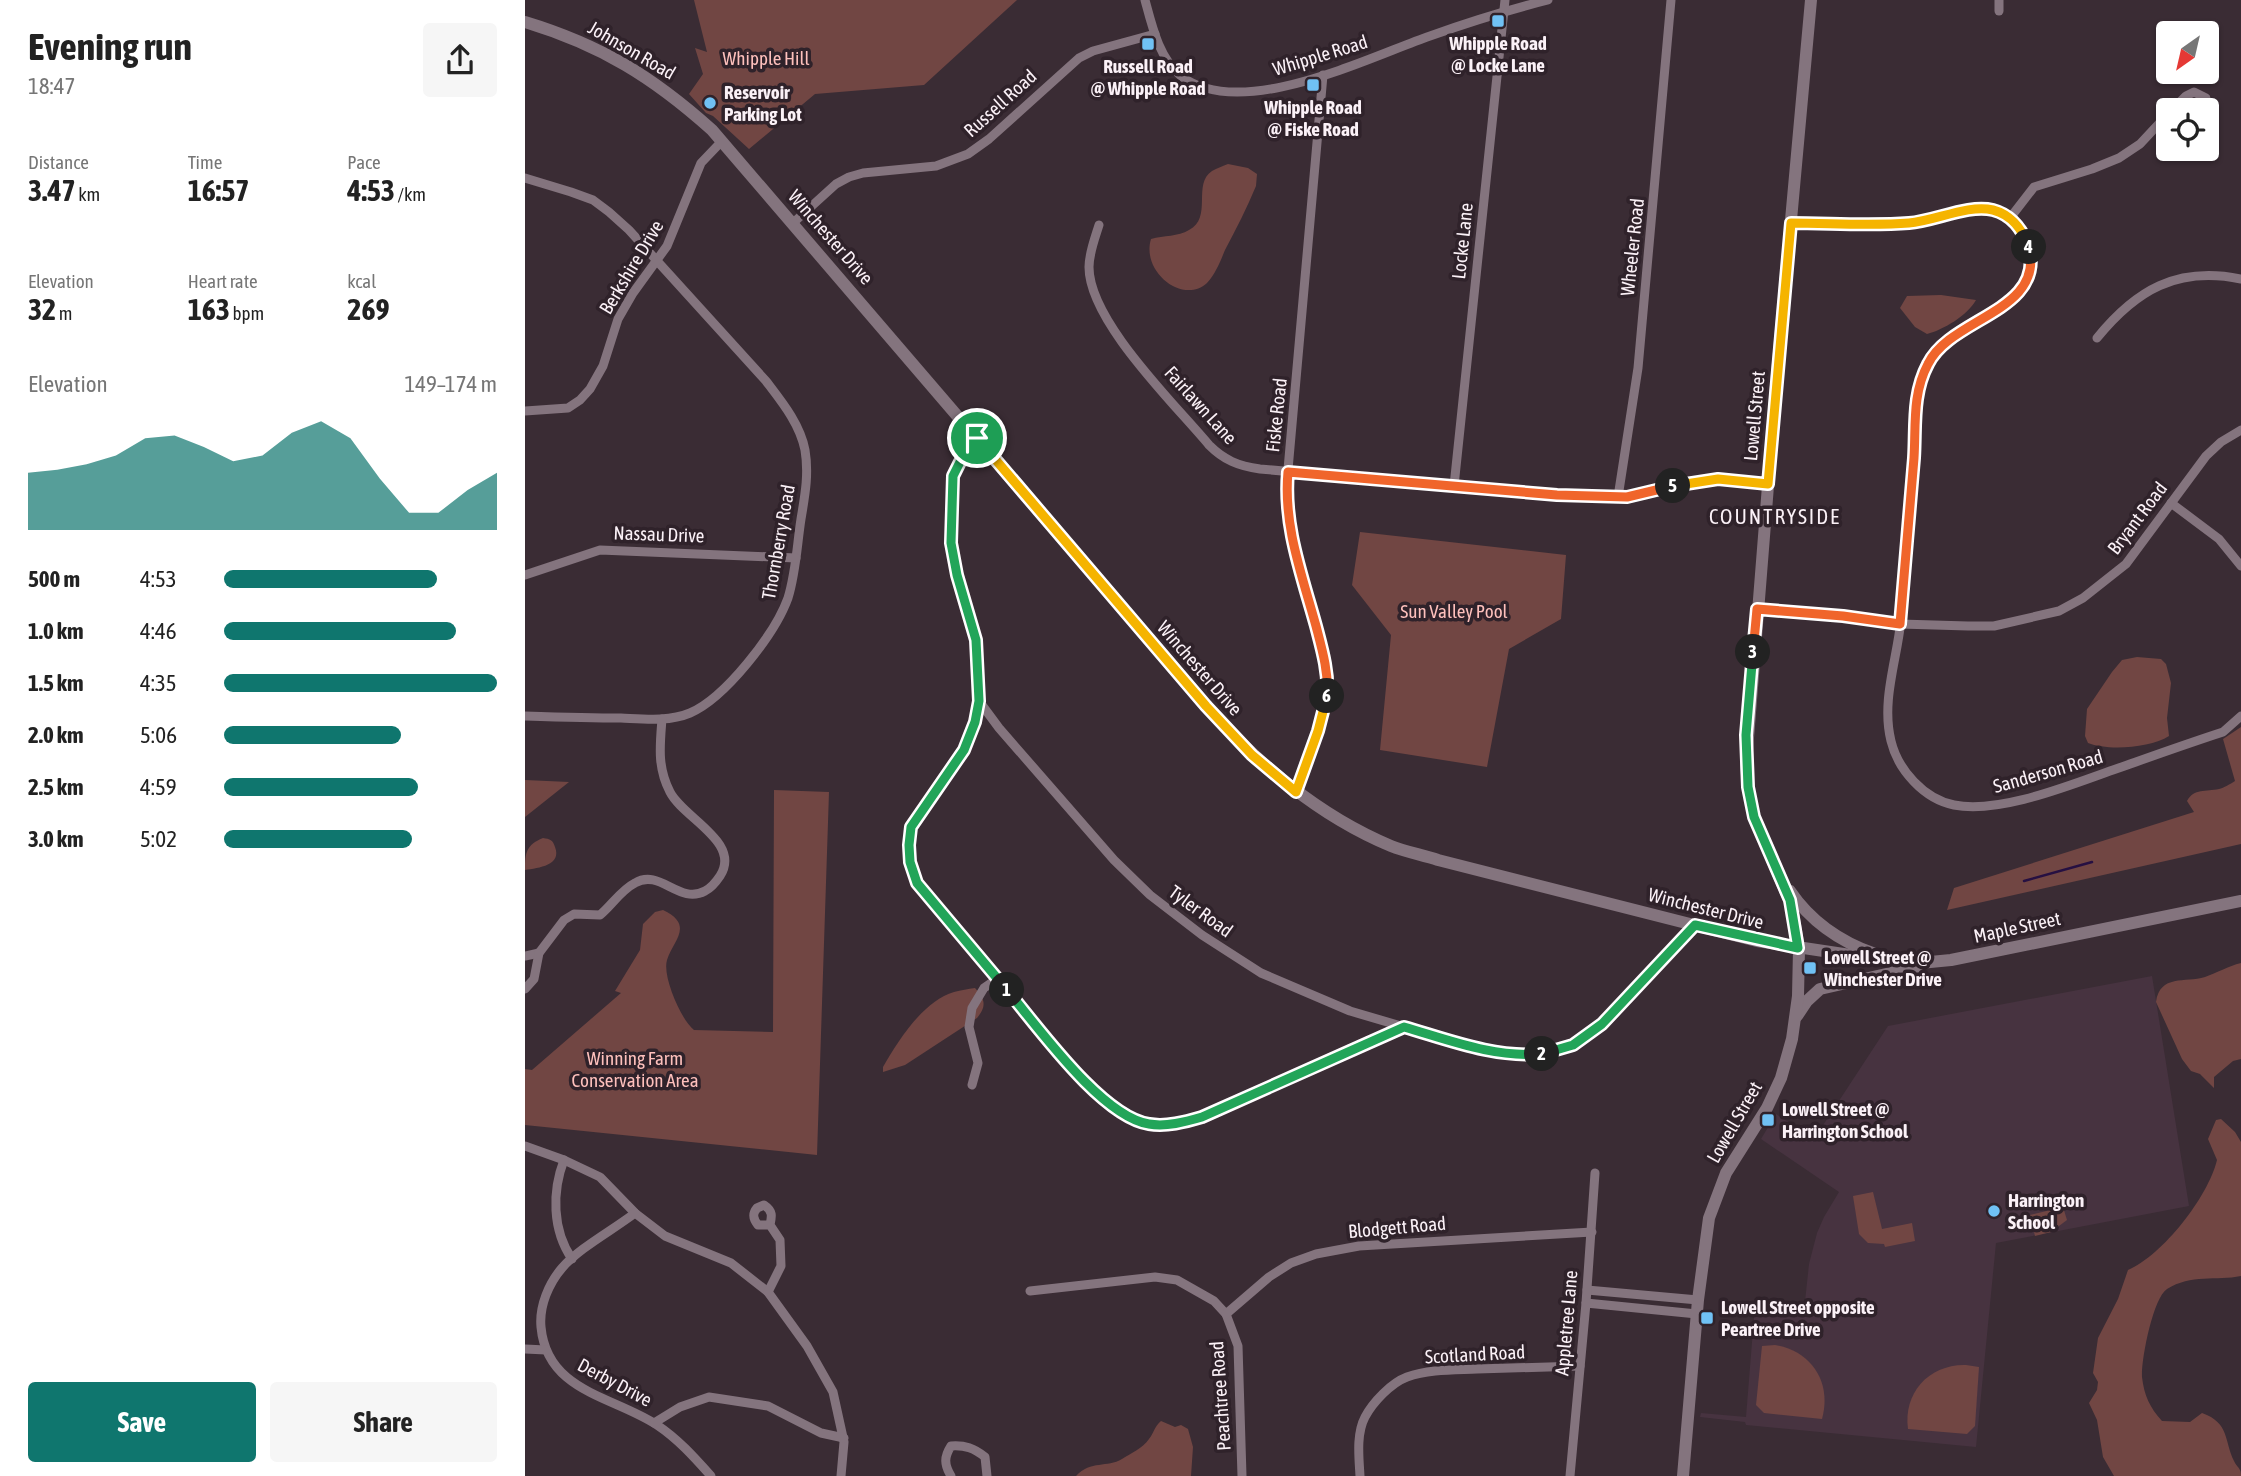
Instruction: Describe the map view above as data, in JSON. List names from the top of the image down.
{
  "streets": {
    "main road": [
      "Johnson Road",
      "Winchester Drive",
      "Lowell Street",
      "Maple Street"
    ],
    "street": [
      "Whipple Road",
      "Russell Road",
      "Locke Lane",
      "Wheeler Road",
      "Berkshire Drive",
      "Fairlawn Lane",
      "Fiske Road",
      "Bryant Road",
      "Nassau Drive",
      "Thornberry Road",
      "Sanderson Road",
      "Tyler Road",
      "Blodgett Road",
      "Appletree Lane",
      "Scotland Road",
      "Derby Drive",
      "Peachtree Road"
    ]
  },
  "crossings": [
    ["Johnson Road", "Winchester Drive"],
    ["Johnson Road", "Berkshire Drive"],
    ["Whipple Road", "Russell Road"],
    ["Whipple Road", "Locke Lane"],
    ["Whipple Road", "Fiske Road"],
    ["Russell Road", "Winchester Drive"],
    ["Winchester Drive", "Fiske Road"],
    ["Winchester Drive", "Lowell Street"],
    ["Winchester Drive", "Tyler Road"],
    ["Winchester Drive", "Maple Street"],
    ["Locke Lane", "Fairlawn Lane"],
    ["Wheeler Road", "Fairlawn Lane"],
    ["Berkshire Drive", "Thornberry Road"],
    ["Fairlawn Lane", "Fiske Road"],
    ["Fairlawn Lane", "Lowell Street"],
    ["Lowell Street", "Bryant Road"],
    ["Lowell Street", "Maple Street"],
    ["Bryant Road", "Sanderson Road"],
    ["Nassau Drive", "Thornberry Road"],
    ["Blodgett Road", "Appletree Lane"],
    ["Blodgett Road", "Peachtree Road"],
    ["Appletree Lane", "Scotland Road"]
  ],
  "districts": ["COUNTRYSIDE"],
  "parks": ["Whipple Hill", "Sun Valley Pool", "Winning Farm Conservation Area"],
  "places": {
    "transit": [
      "Whipple Road @ Locke Lane",
      "Russell Road @ Whipple Road",
      "Whipple Road @ Fiske Road",
      "Lowell Street @ Winchester Drive",
      "Lowell Street @ Harrington School",
      "Lowell Street opposite Peartree Drive"
    ],
    "other": ["Reservoir Parking Lot", "Harrington School"]
  },
  "north": "bottom left",
  "page": {
    "heading": ["Evening run", "18:47"],
    "stats": [
      ["Distance", "3.47 km"],
      ["Time", "16:57"],
      ["Pace", "4:53 /km"],
      ["Elevation", "32 m"],
      ["Heart rate", "163 bpm"],
      ["kcal", "269"]
    ],
    "pins": [
      "4",
      "5",
      "3",
      "6",
      "1",
      "2"
    ],
    "chart": ["Elevation", "149–174 m"],
    "list": [
      {
        "name": "500 m",
        "note": "4:53"
      },
      {
        "name": "1.0 km",
        "note": "4:46"
      },
      {
        "name": "1.5 km",
        "note": "4:35"
      },
      {
        "name": "2.0 km",
        "note": "5:06"
      },
      {
        "name": "2.5 km",
        "note": "4:59"
      },
      {
        "name": "3.0 km",
        "note": "5:02"
      }
    ],
    "buttons": ["Save", "Share"]
  }
}
